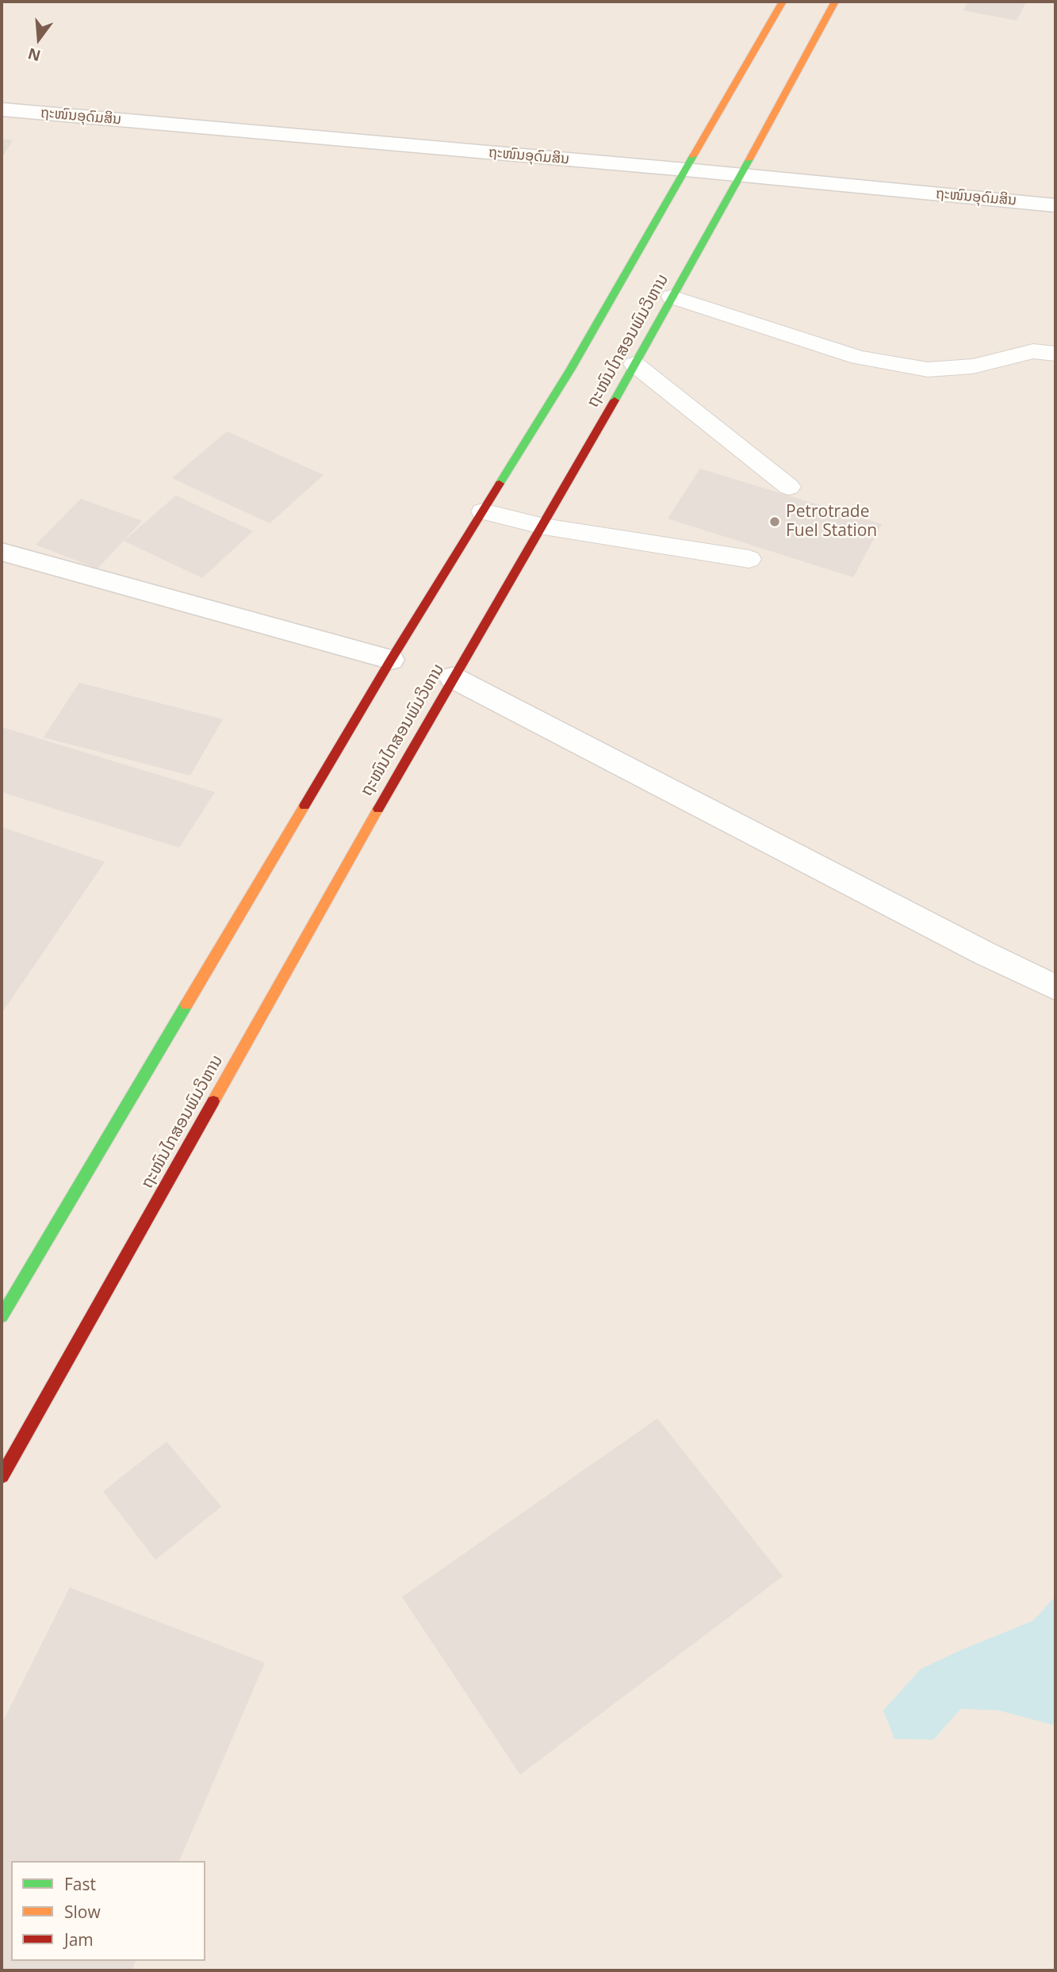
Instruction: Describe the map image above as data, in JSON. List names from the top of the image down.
{
  "streets": {
    "highway": ["ຖະໜົນໄກສອນພົມວິຫານ"],
    "street": ["ຖະໜົນອຸດົມສິນ"]
  },
  "crossings": [
    ["ຖະໜົນອຸດົມສິນ", "ຖະໜົນໄກສອນພົມວິຫານ"]
  ],
  "places": ["Petrotrade Fuel Station"],
  "legend": ["Fast", "Slow", "Jam"],
  "north": "bottom"
}
